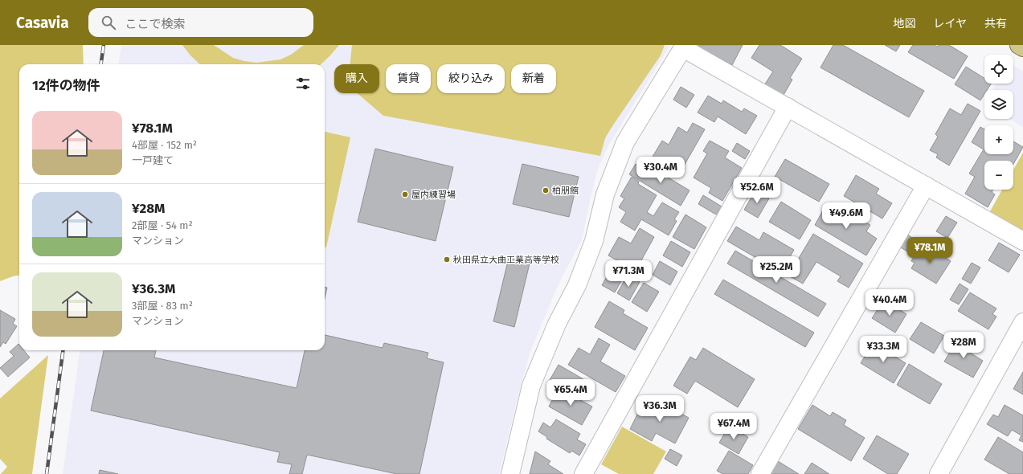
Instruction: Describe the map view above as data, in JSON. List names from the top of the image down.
{
  "places": ["柏朋館", "屋内練習場", "秋田県立大曲工業高等学校"],
  "page": {
    "header": "Casavia",
    "search": "ここで検索",
    "nav": ["地図", "レイヤ", "共有"],
    "map_buttons": ["+", "−"],
    "chip": [
      "購入",
      "賃貸",
      "絞り込み",
      "新着"
    ],
    "heading": "12件の物件",
    "list": [
      {
        "name": "¥78.1M",
        "note": "4部屋 · 152 m² · 一戸建て"
      },
      {
        "name": "¥28M",
        "note": "2部屋 · 54 m² · マンション"
      },
      {
        "name": "¥36.3M",
        "note": "3部屋 · 83 m² · マンション"
      }
    ],
    "price": [
      "¥30.4M",
      "¥52.6M",
      "¥49.6M",
      "¥78.1M",
      "¥25.2M",
      "¥71.3M",
      "¥40.4M",
      "¥28M",
      "¥33.3M",
      "¥65.4M",
      "¥36.3M",
      "¥67.4M"
    ]
  }
}
